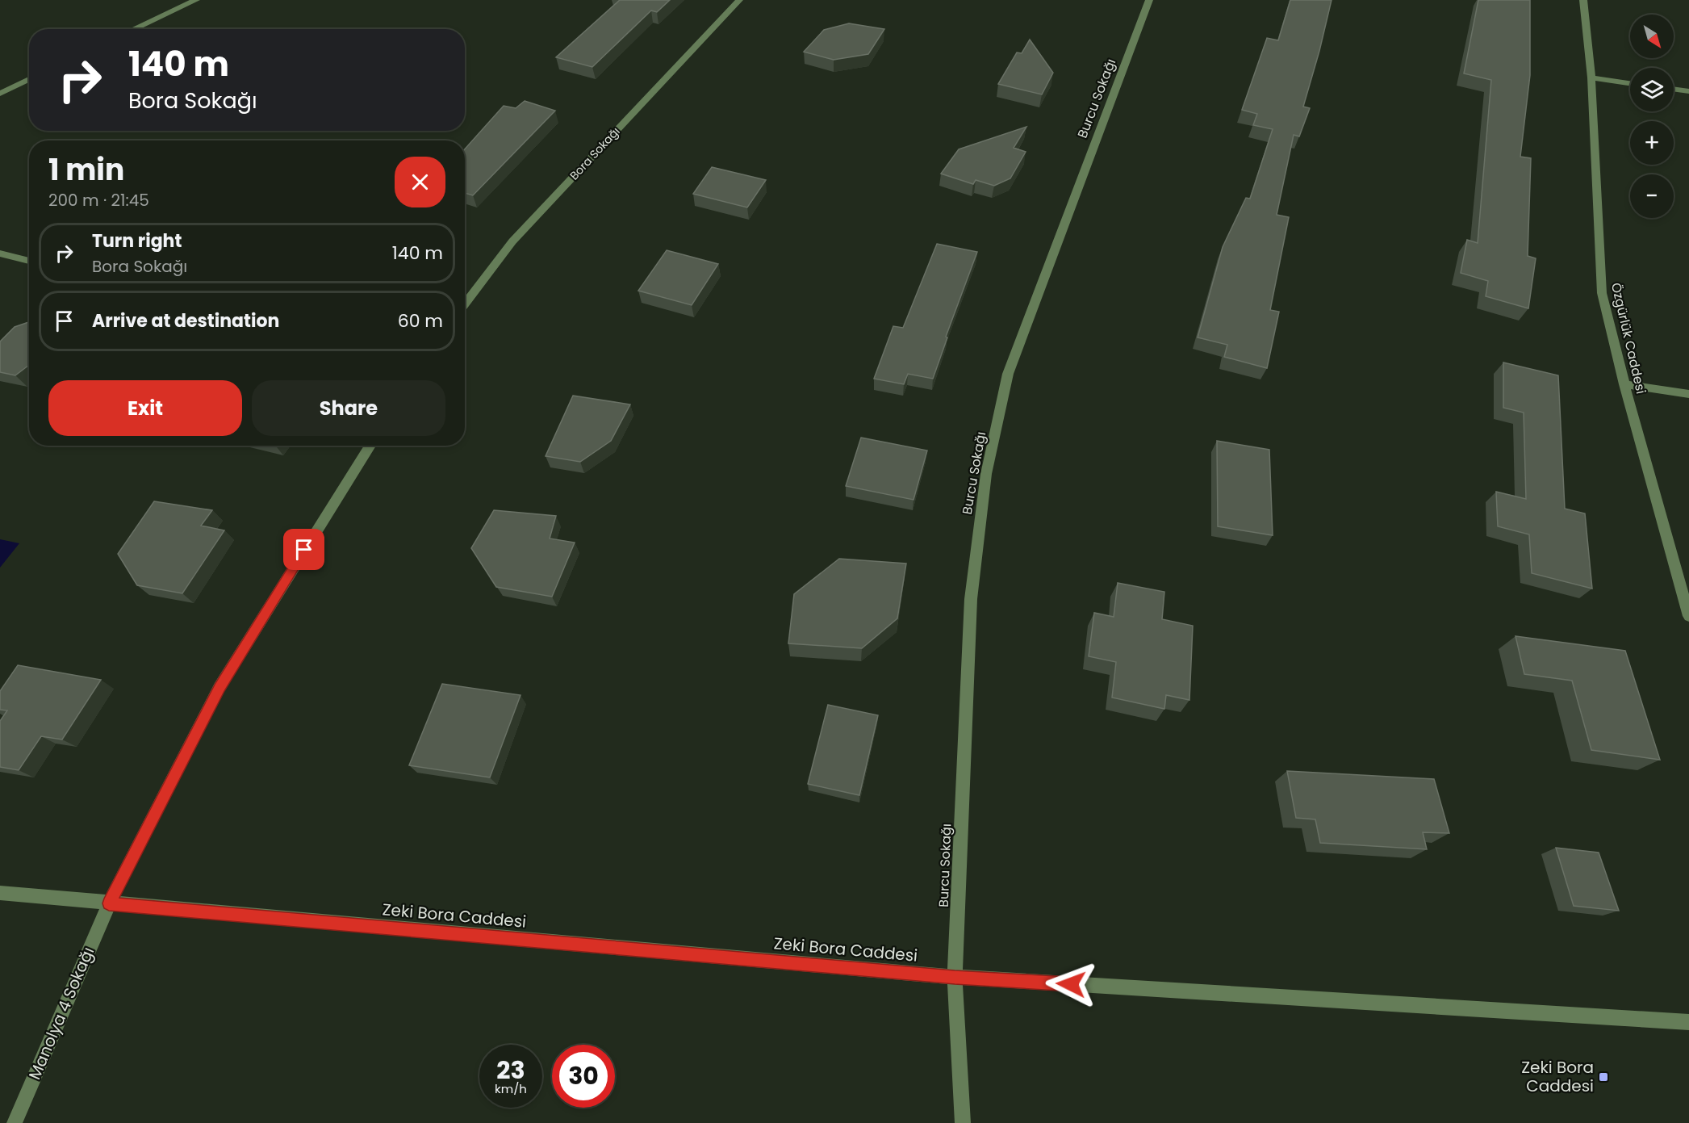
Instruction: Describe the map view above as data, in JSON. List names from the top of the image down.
{
  "streets": {
    "street": [
      "Burcu Sokağı",
      "Bora Sokağı",
      "Özgürlük Caddesi",
      "Zeki Bora Caddesi",
      "Manolya 4 Sokağı"
    ]
  },
  "crossings": [
    ["Burcu Sokağı", "Zeki Bora Caddesi"],
    ["Zeki Bora Caddesi", "Manolya 4 Sokağı"]
  ],
  "places": {
    "transit": ["Zeki Bora Caddesi"]
  },
  "north": "bottom right",
  "page": {
    "map_buttons": ["+", "−"],
    "turn": ["140 m", "Bora Sokağı"],
    "heading": ["1 min", "200 m · 21:45"],
    "list": [
      {
        "name": "Turn right",
        "note": "Bora Sokağı",
        "value": "140 m"
      },
      {
        "name": "Arrive at destination",
        "value": "60 m"
      }
    ],
    "buttons": ["Exit", "Share"],
    "speed": "23 km/h",
    "limit": "30"
  }
}
